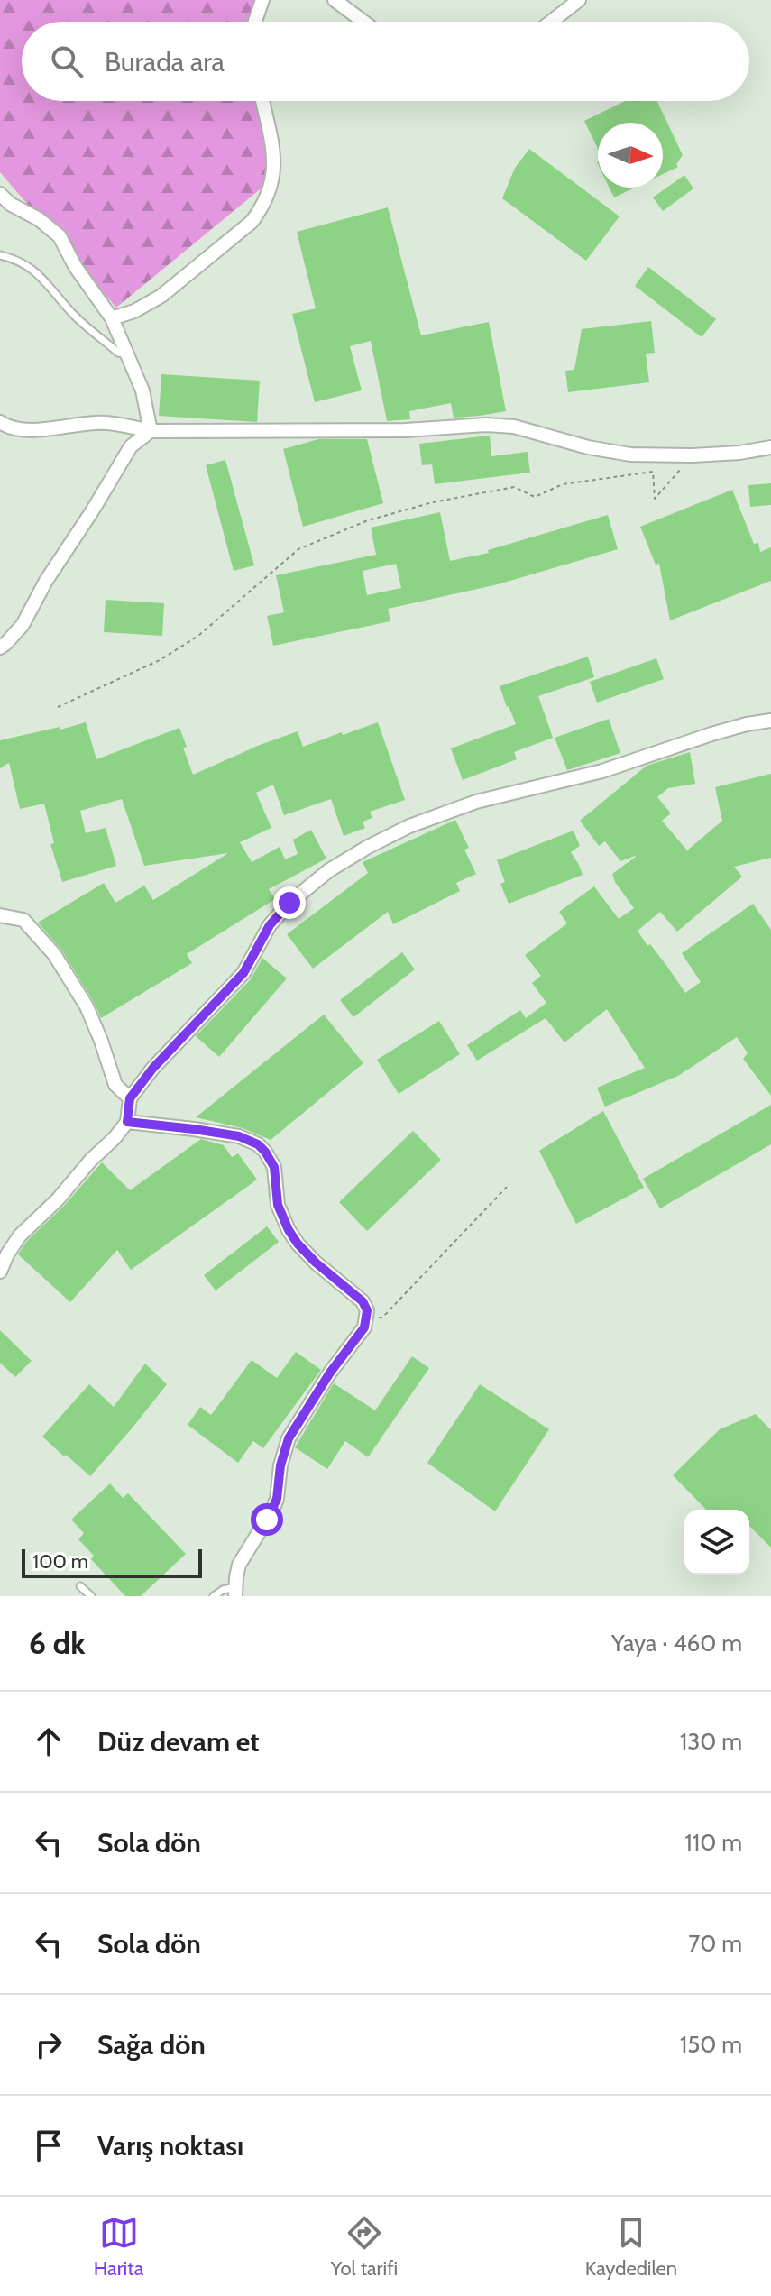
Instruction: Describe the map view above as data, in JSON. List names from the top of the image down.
{
  "scale_bar": "100 m",
  "north": "right",
  "page": {
    "search": "Burada ara",
    "scale": "100 m",
    "heading": ["6 dk", "Yaya · 460 m"],
    "list": [
      ["Düz devam et", "130 m"],
      ["Sola dön", "110 m"],
      ["Sola dön", "70 m"],
      ["Sağa dön", "150 m"],
      "Varış noktası"
    ],
    "nav": ["Harita", "Yol tarifi", "Kaydedilen"]
  }
}
